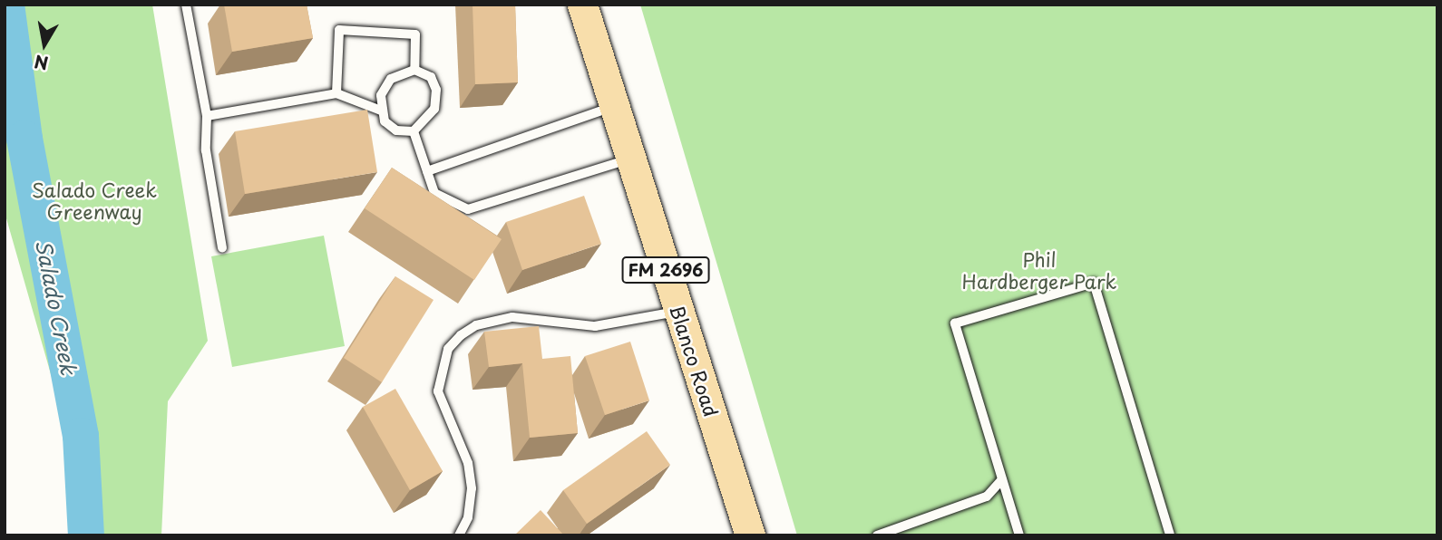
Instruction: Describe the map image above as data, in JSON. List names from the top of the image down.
{
  "streets": {
    "main road": ["FM 2696", "Blanco Road"]
  },
  "water": ["Salado Creek"],
  "parks": ["Salado Creek Greenway", "Phil Hardberger Park"],
  "north": "bottom"
}
